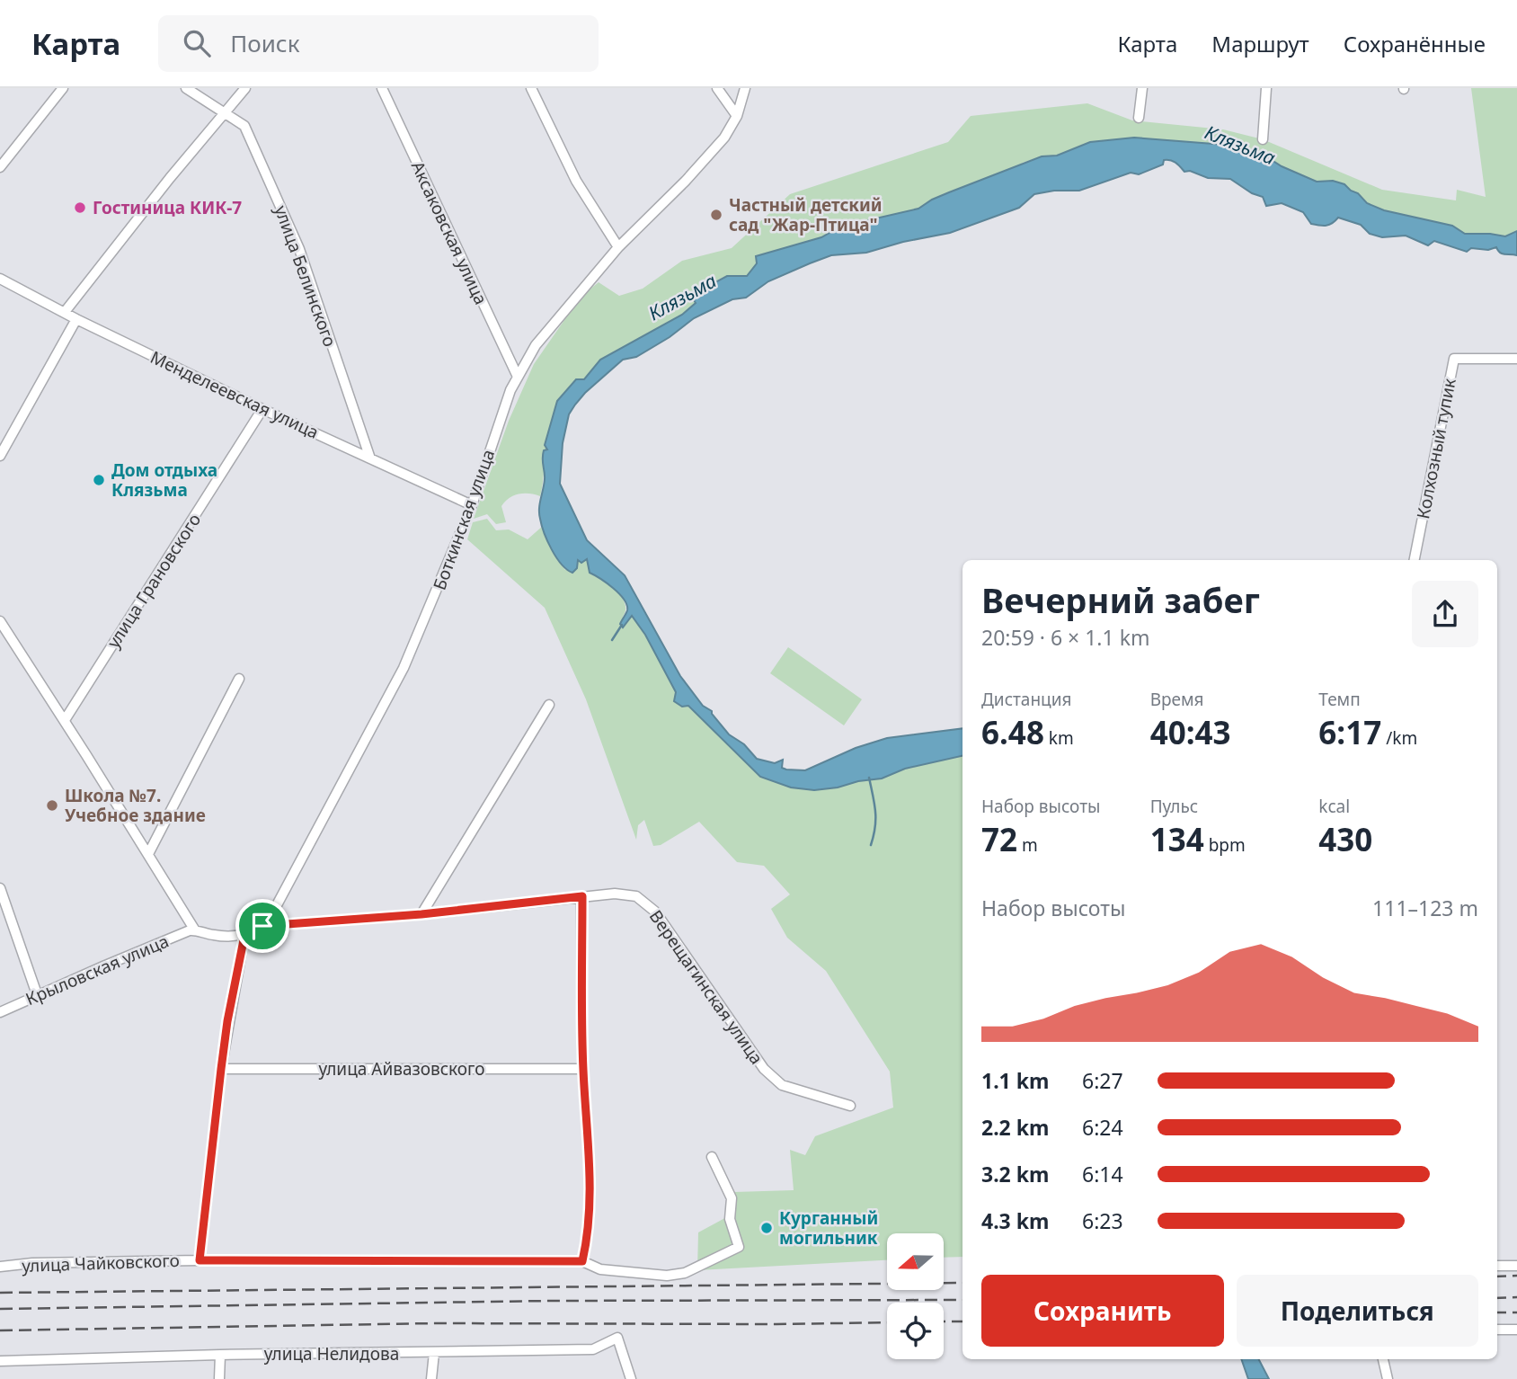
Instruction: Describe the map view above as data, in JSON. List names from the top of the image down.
{
  "streets": {
    "street": [
      "Аксаковская улица",
      "улица Белинского",
      "Менделеевская улица",
      "Колхозный тупик",
      "Боткинская улица",
      "улица Грановского",
      "Крыловская улица",
      "Верещагинская улица",
      "улица Айвазовского",
      "улица Чайковского",
      "улица Нелидова"
    ]
  },
  "crossings": [
    ["Аксаковская улица", "Боткинская улица"],
    ["улица Белинского", "Менделеевская улица"],
    ["Менделеевская улица", "Боткинская улица"],
    ["Менделеевская улица", "улица Грановского"],
    ["Боткинская улица", "Крыловская улица"],
    ["Боткинская улица", "Верещагинская улица"]
  ],
  "water": ["Клязьма"],
  "places": [
    "Гостиница КИК-7",
    "Частный детский сад \"Жар-Птица\"",
    "Дом отдыха Клязьма",
    "Школа №7. Учебное здание",
    "Курганный могильник"
  ],
  "north": "left",
  "page": {
    "header": "Карта",
    "search": "Поиск",
    "nav": ["Карта", "Маршрут", "Сохранённые"],
    "heading": ["Вечерний забег", "20:59 · 6 × 1.1 km"],
    "stats": [
      ["Дистанция", "6.48 km"],
      ["Время", "40:43"],
      ["Темп", "6:17 /km"],
      ["Набор высоты", "72 m"],
      ["Пульс", "134 bpm"],
      ["kcal", "430"]
    ],
    "chart": ["Набор высоты", "111–123 m"],
    "list": [
      {
        "name": "1.1 km",
        "note": "6:27"
      },
      {
        "name": "2.2 km",
        "note": "6:24"
      },
      {
        "name": "3.2 km",
        "note": "6:14"
      },
      {
        "name": "4.3 km",
        "note": "6:23"
      }
    ],
    "buttons": ["Сохранить", "Поделиться"]
  }
}
